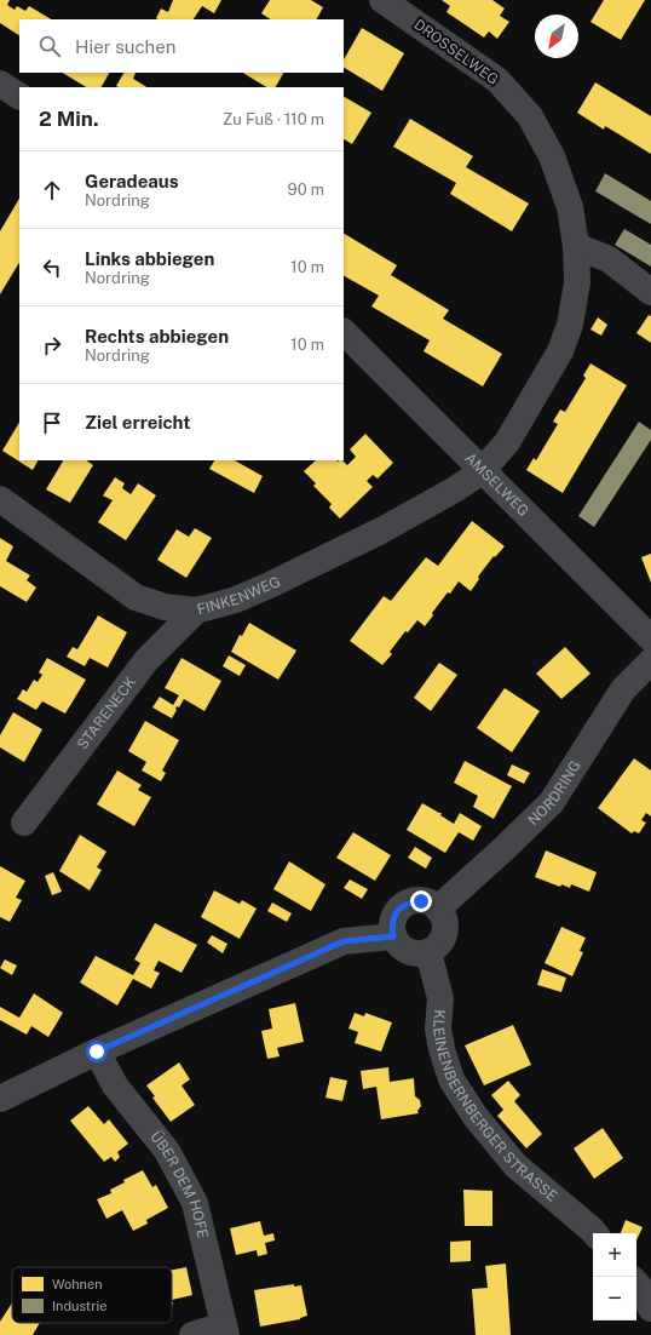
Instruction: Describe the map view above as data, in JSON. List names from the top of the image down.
{
  "streets": {
    "street": [
      "DROSSELWEG",
      "AMSELWEG",
      "FINKENWEG",
      "STARENECK",
      "NORDRING",
      "KLEINENBERNBERGER STRASSE",
      "ÜBER DEM HOFE"
    ]
  },
  "crossings": [
    ["DROSSELWEG", "AMSELWEG"],
    ["DROSSELWEG", "FINKENWEG"],
    ["AMSELWEG", "FINKENWEG"],
    ["FINKENWEG", "STARENECK"],
    ["NORDRING", "KLEINENBERNBERGER STRASSE"]
  ],
  "legend": ["Wohnen", "Industrie"],
  "north": "bottom left",
  "page": {
    "search": "Hier suchen",
    "heading": ["2 Min.", "Zu Fuß · 110 m"],
    "list": [
      ["Geradeaus", "Nordring", "90 m"],
      ["Links abbiegen", "Nordring", "10 m"],
      ["Rechts abbiegen", "Nordring", "10 m"],
      "Ziel erreicht"
    ],
    "map_buttons": ["+", "−"]
  }
}
